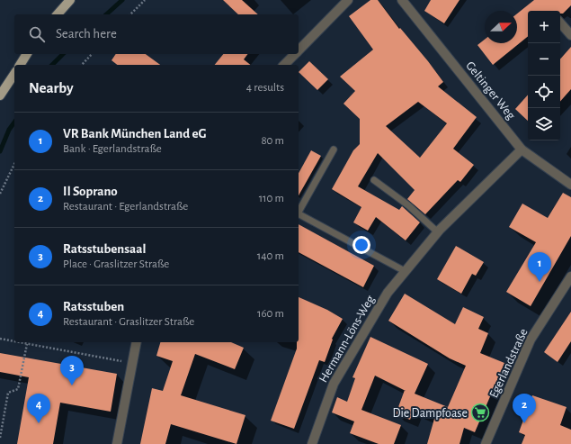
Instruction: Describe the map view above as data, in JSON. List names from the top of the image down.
{
  "streets": {
    "street": ["Geltinger Weg", "Hermann-Löns-Weg", "Egerlandstraße"]
  },
  "crossings": [
    ["Geltinger Weg", "Hermann-Löns-Weg"]
  ],
  "places": {
    "supermarket": ["Die Dampfoase"]
  },
  "north": "right",
  "page": {
    "map_buttons": ["+", "−"],
    "search": "Search here",
    "heading": ["Nearby", "4 results"],
    "list": [
      {
        "mark": "1",
        "name": "VR Bank München Land eG",
        "note": "Bank · Egerlandstraße",
        "value": "80 m"
      },
      {
        "mark": "2",
        "name": "Il Soprano",
        "note": "Restaurant · Egerlandstraße",
        "value": "110 m"
      },
      {
        "mark": "3",
        "name": "Ratsstubensaal",
        "note": "Place · Graslitzer Straße",
        "value": "140 m"
      },
      {
        "mark": "4",
        "name": "Ratsstuben",
        "note": "Restaurant · Graslitzer Straße",
        "value": "160 m"
      }
    ],
    "pins": [
      "1",
      "3",
      "2",
      "4"
    ]
  }
}
